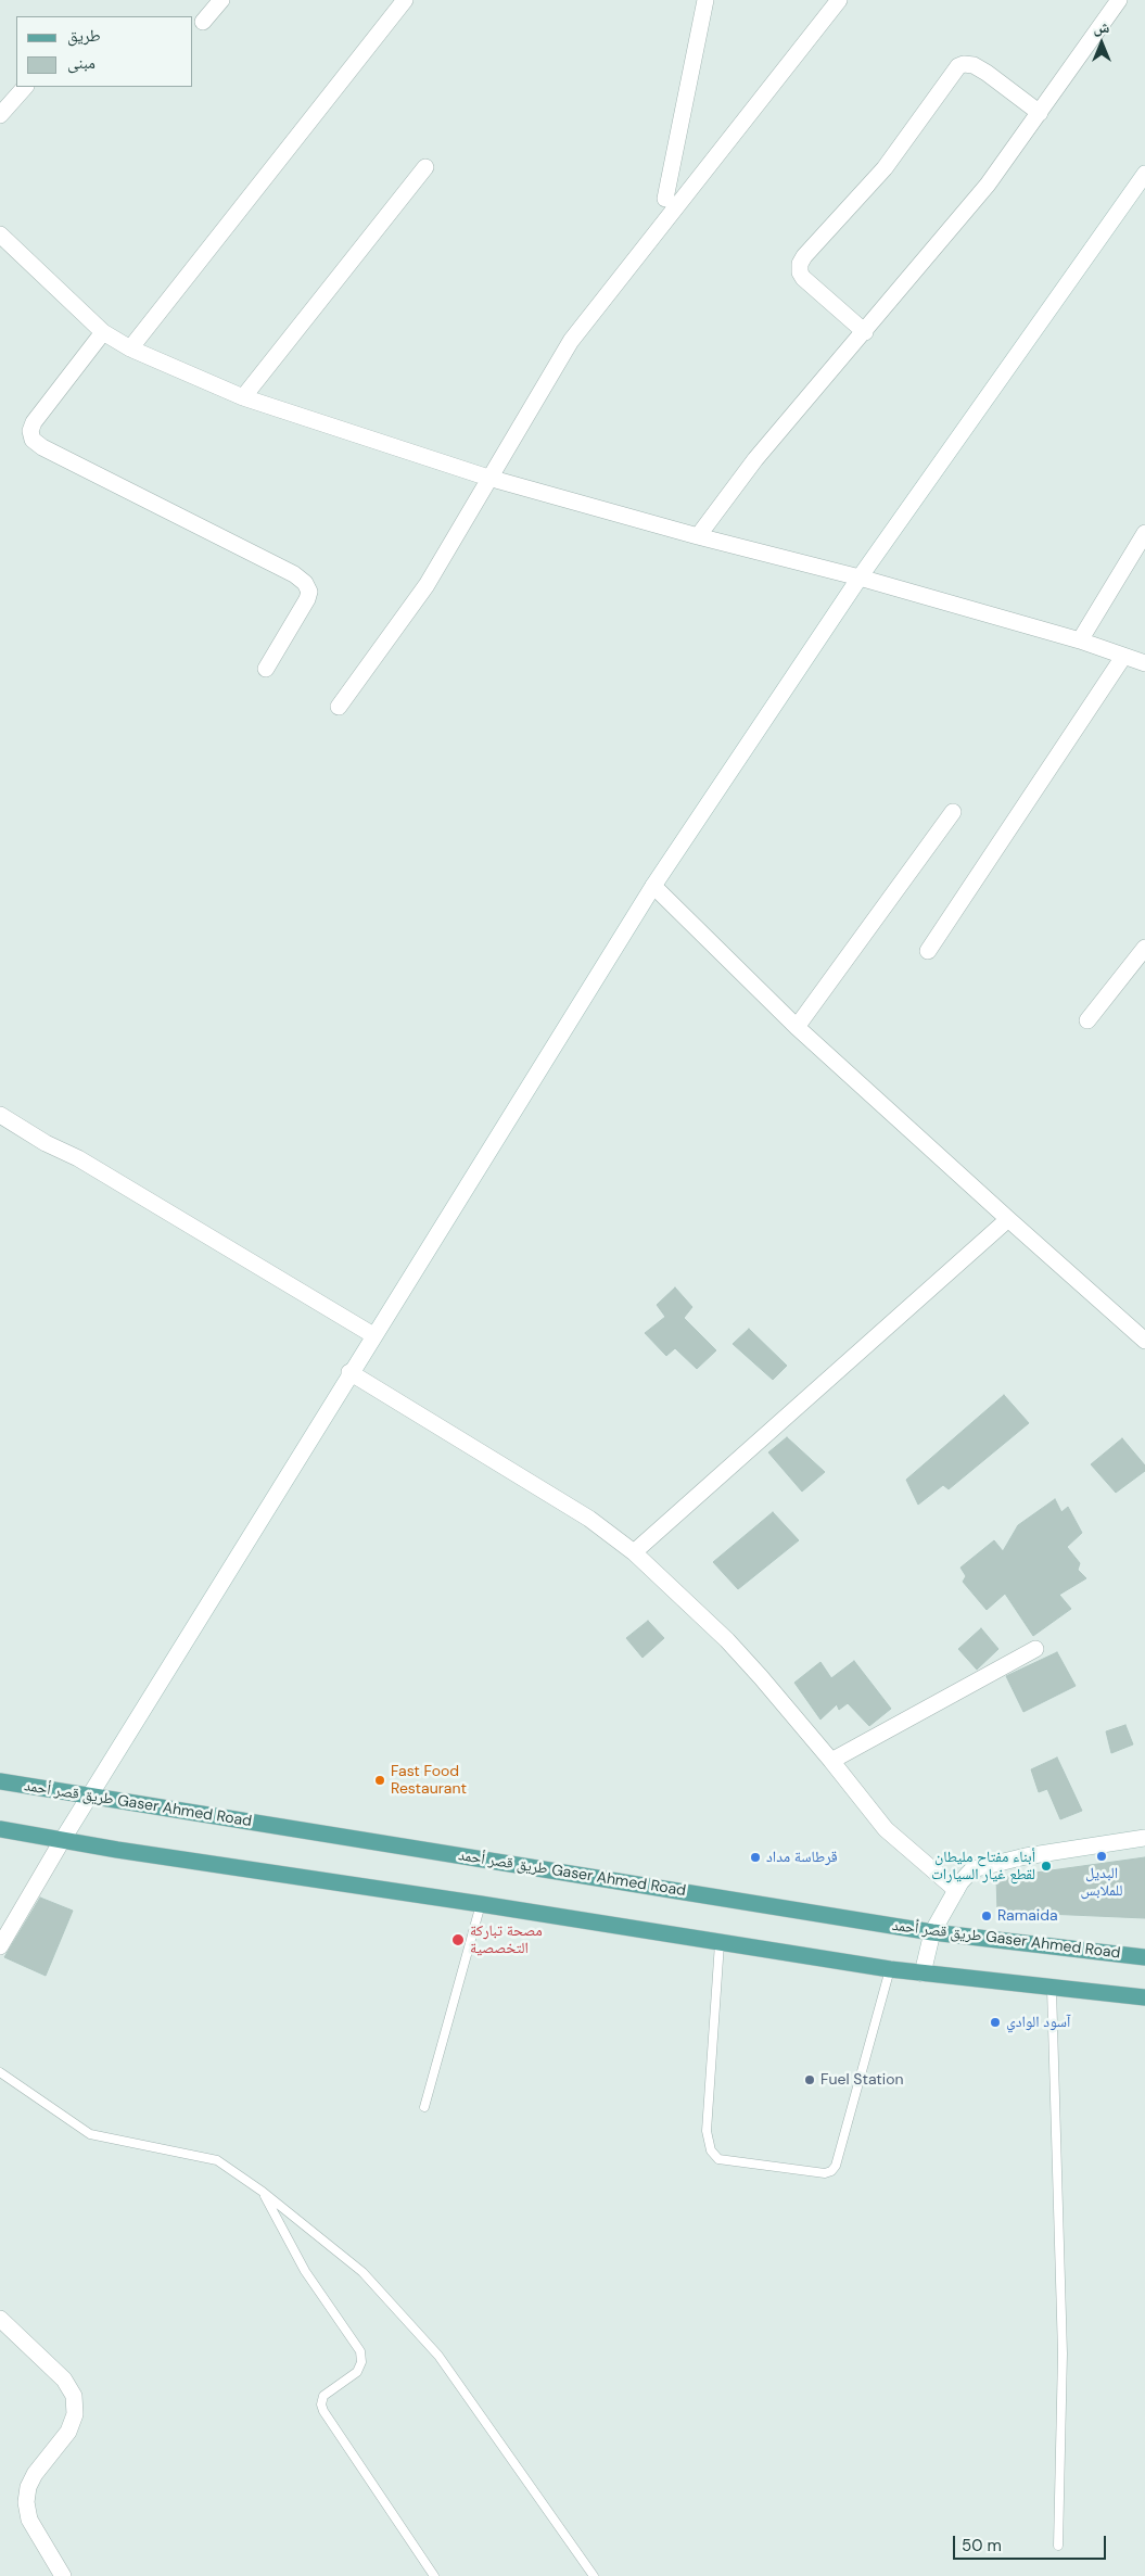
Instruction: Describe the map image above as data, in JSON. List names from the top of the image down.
{
  "streets": {
    "main road": ["طريق قصر أحمد Gaser Ahmed Road"]
  },
  "places": [
    "Fast Food Restaurant",
    "البديل للملابس",
    "قرطاسة مداد",
    "أبناء مفتاح مليطان لقطع غيار السيارات",
    "Ramaida",
    "مصحة تباركة التخصصية",
    "آسود الوادي",
    "Fuel Station"
  ],
  "legend": ["طريق", "مبنى"],
  "scale_bar": "50 m",
  "north": "top"
}
